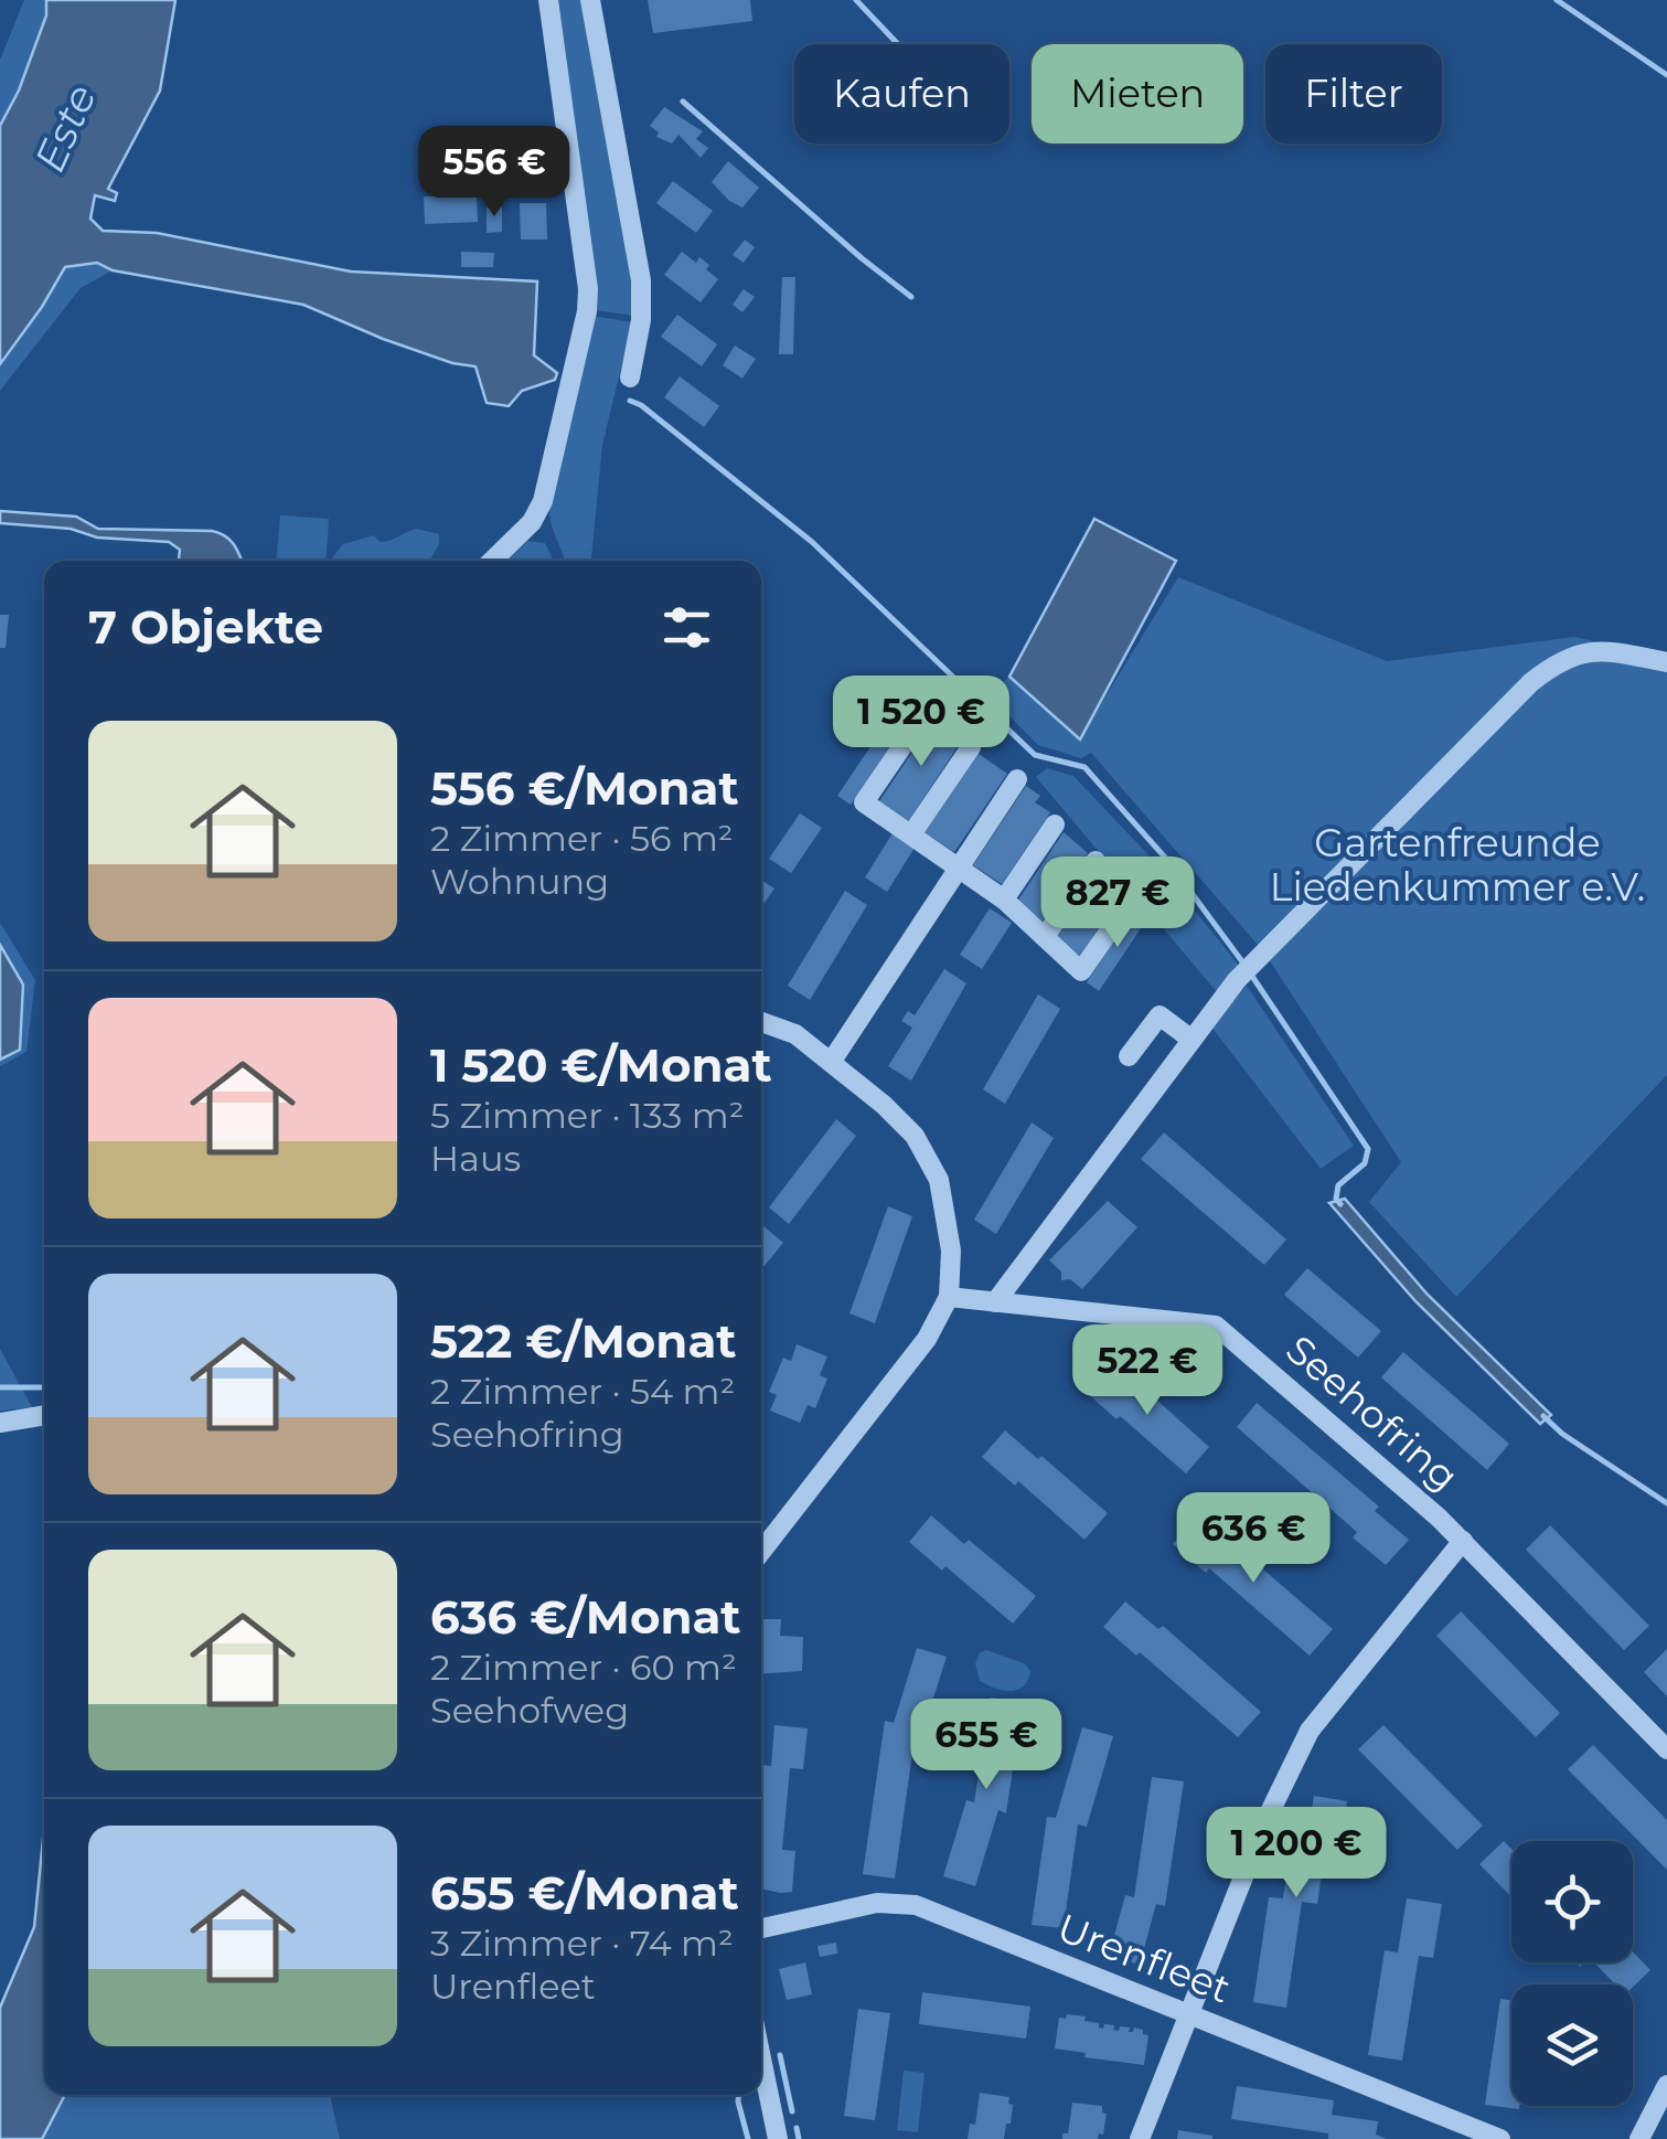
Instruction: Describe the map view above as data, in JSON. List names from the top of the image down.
{
  "streets": {
    "street": ["Seehofring", "Urenfleet"]
  },
  "water": ["Este"],
  "parks": ["Gartenfreunde Liedenkummer e.V."],
  "page": {
    "chip": ["Kaufen", "Mieten", "Filter"],
    "price": [
      "556 €",
      "1 520 €",
      "827 €",
      "522 €",
      "636 €",
      "655 €",
      "1 200 €"
    ],
    "heading": "7 Objekte",
    "list": [
      {
        "name": "556 €/Monat",
        "note": "2 Zimmer · 56 m² · Wohnung"
      },
      {
        "name": "1 520 €/Monat",
        "note": "5 Zimmer · 133 m² · Haus"
      },
      {
        "name": "522 €/Monat",
        "note": "2 Zimmer · 54 m² · Seehofring"
      },
      {
        "name": "636 €/Monat",
        "note": "2 Zimmer · 60 m² · Seehofweg"
      },
      {
        "name": "655 €/Monat",
        "note": "3 Zimmer · 74 m² · Urenfleet"
      }
    ]
  }
}
